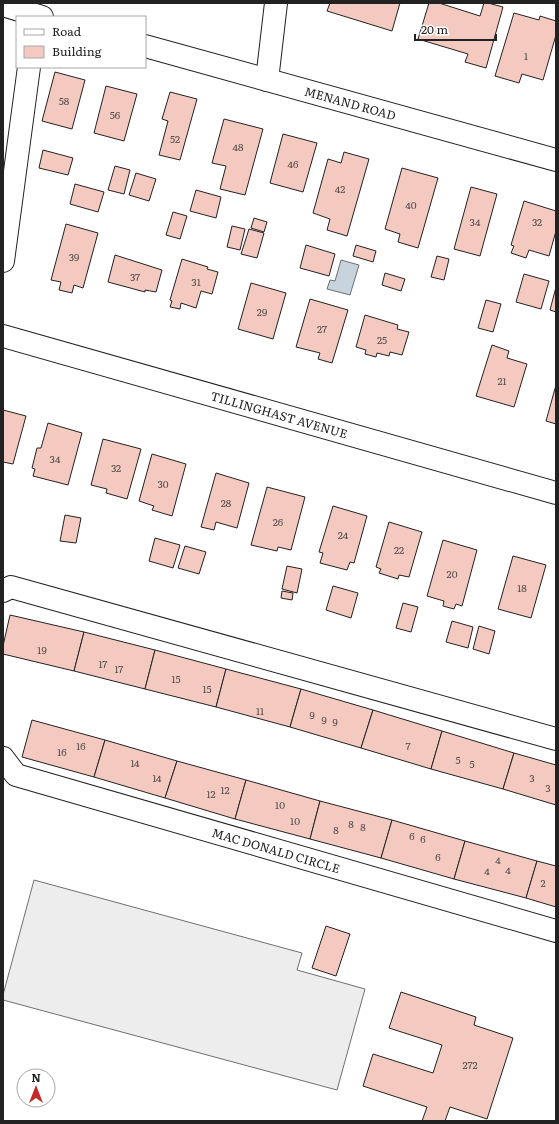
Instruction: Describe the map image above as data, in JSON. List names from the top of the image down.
{
  "streets": {
    "street": ["MENAND ROAD", "TILLINGHAST AVENUE", "MAC DONALD CIRCLE"]
  },
  "house_numbers": [
    "1",
    "58",
    "56",
    "52",
    "48",
    "46",
    "42",
    "40",
    "34",
    "32",
    "39",
    "37",
    "31",
    "29",
    "27",
    "25",
    "21",
    "34",
    "32",
    "30",
    "28",
    "26",
    "24",
    "22",
    "20",
    "18",
    "19",
    "17",
    "17",
    "15",
    "15",
    "11",
    "9",
    "9",
    "9",
    "16",
    "7",
    "16",
    "5",
    "14",
    "5",
    "14",
    "3",
    "3",
    "12",
    "12",
    "10",
    "10",
    "8",
    "8",
    "8",
    "6",
    "6",
    "6",
    "4",
    "4",
    "4",
    "2",
    "272"
  ],
  "legend": ["Road", "Building"],
  "scale_bar": "20 m",
  "north": "top"
}
